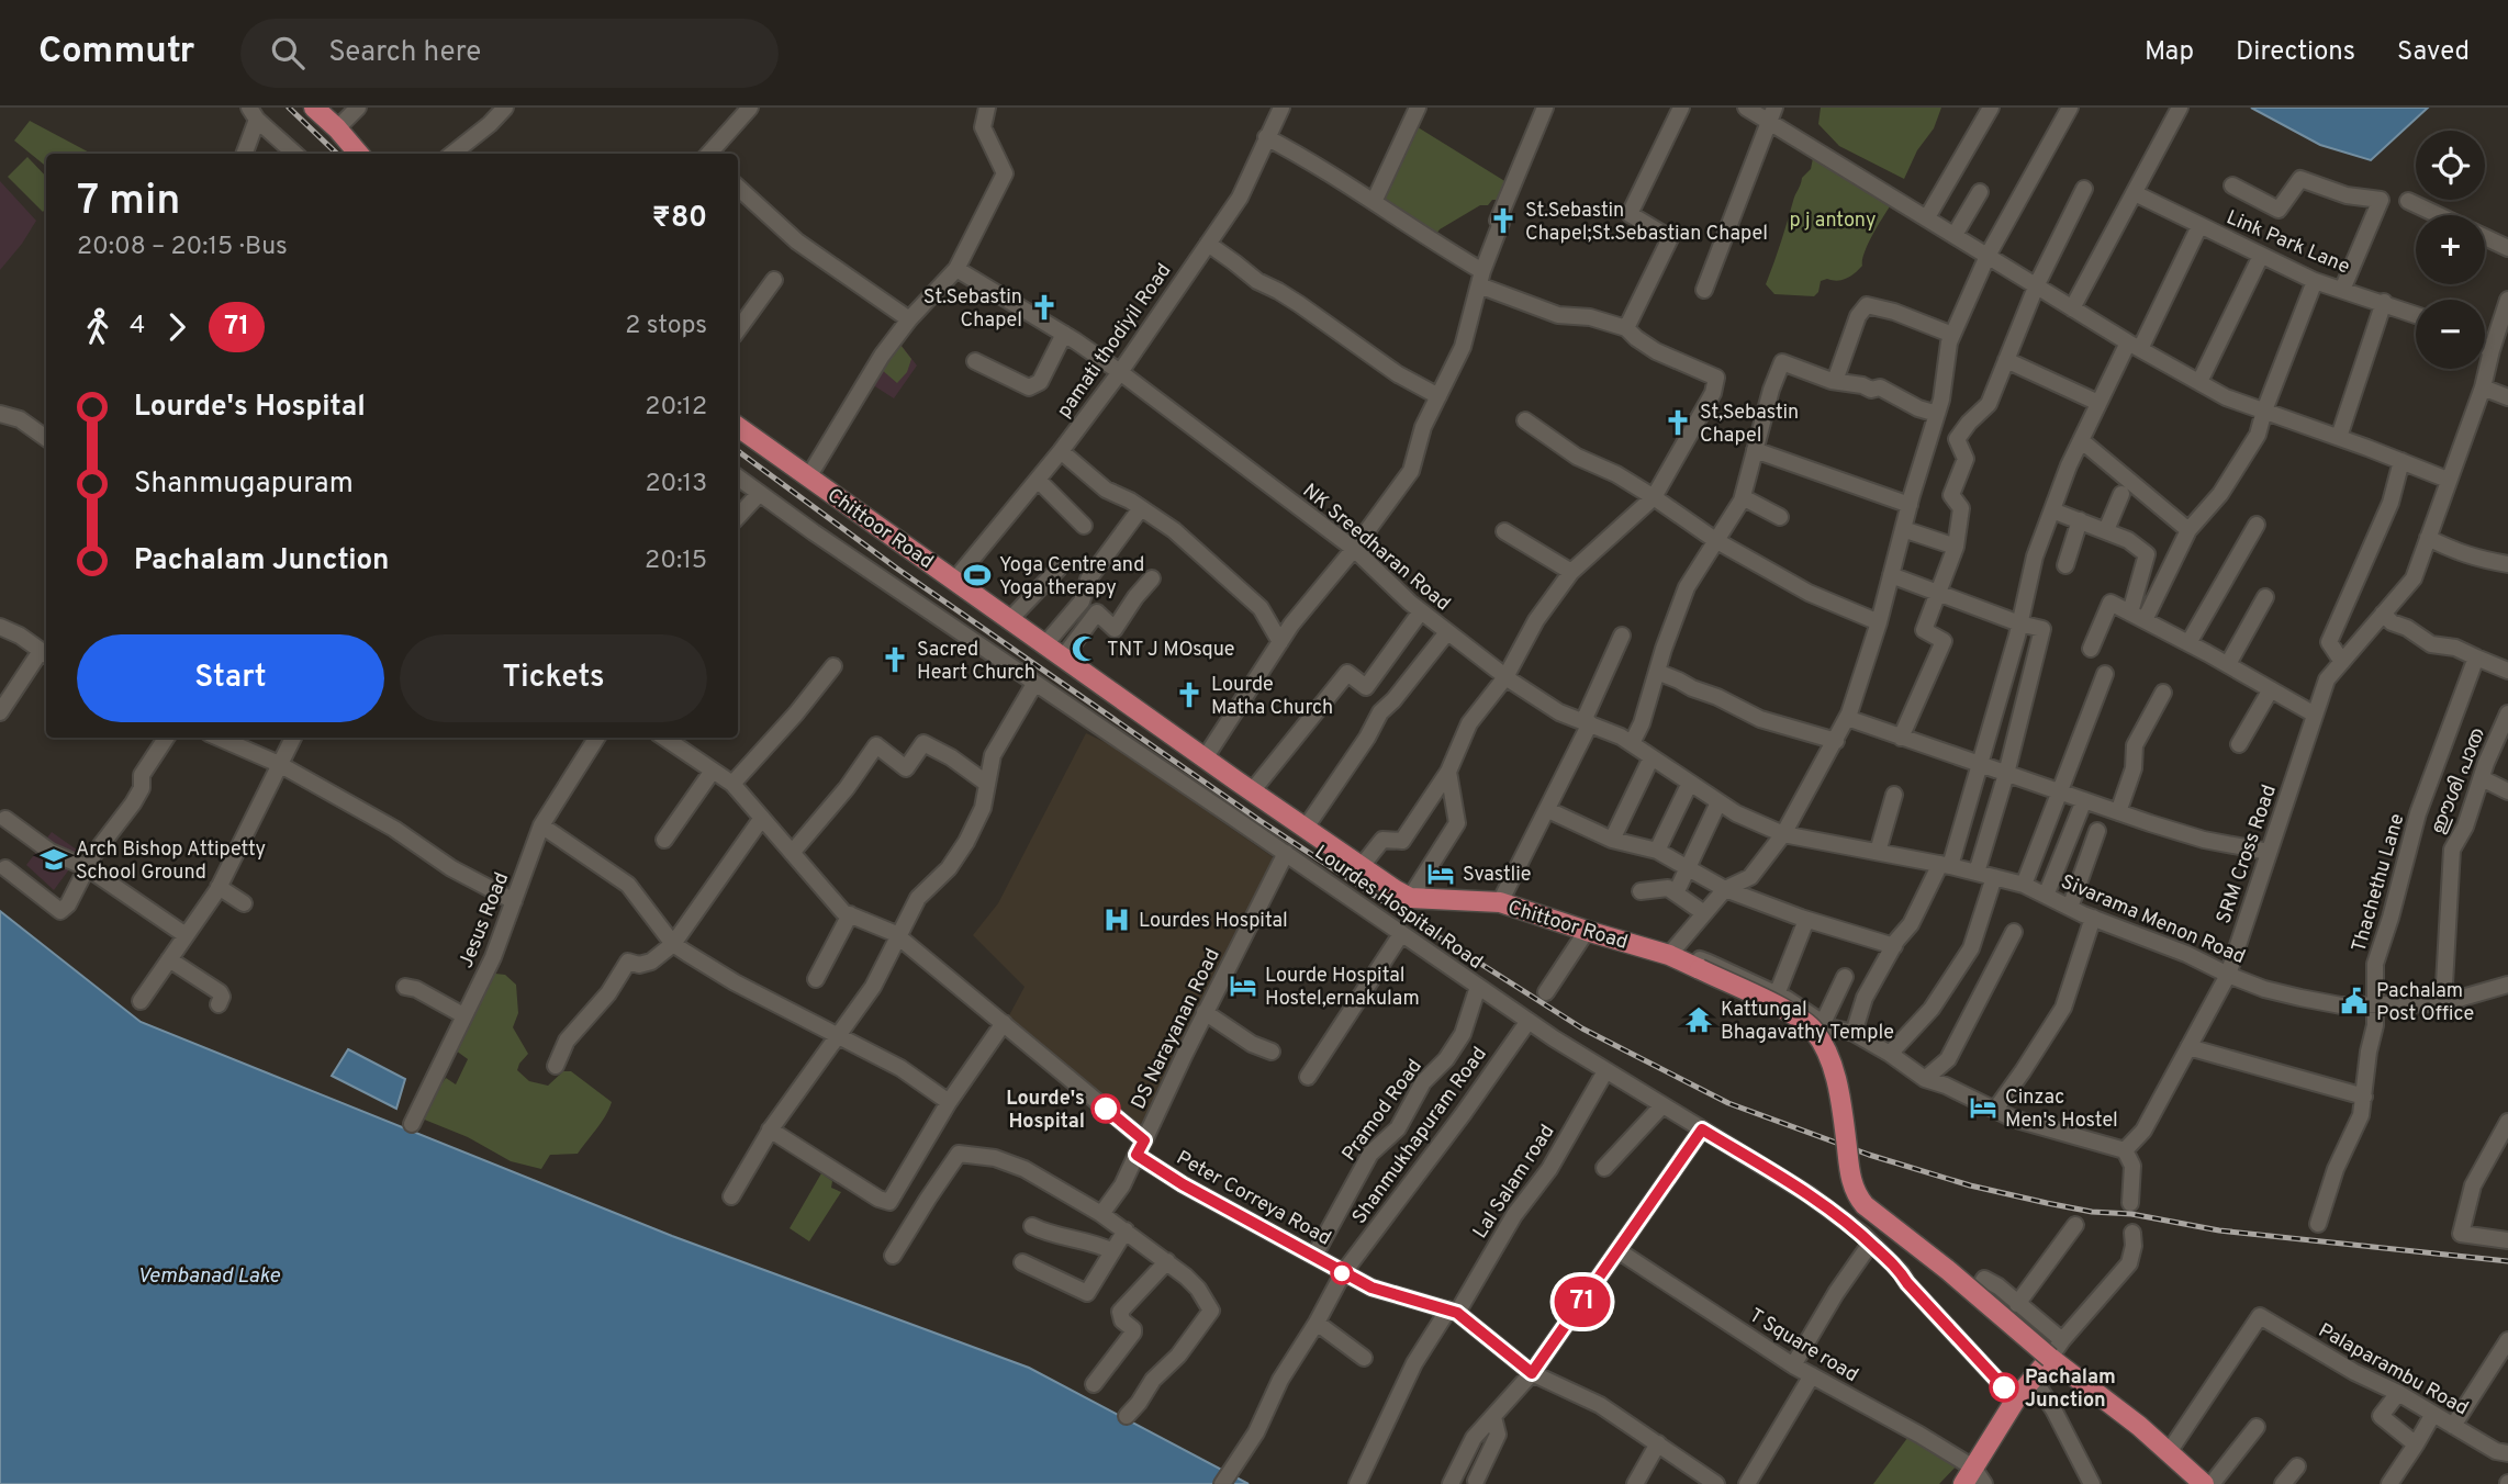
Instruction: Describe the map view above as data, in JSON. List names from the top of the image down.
{
  "streets": {
    "main road": ["Chittoor Road"],
    "street": [
      "Link Park Lane",
      "pamati thodiyil Road",
      "NK Sreedharan Road",
      "ഈശി പാത",
      "SRM Cross Road",
      "Thachethu Lane",
      "Lourdes Hospital Road",
      "Sivarama Menon Road",
      "Jesus Road",
      "DS Narayanan Road",
      "Pramod Road",
      "Shanmukhapuram Road",
      "Lal Salam road",
      "Peter Correya Road",
      "T Square road",
      "Palaparambu Road"
    ]
  },
  "crossings": [
    ["pamati thodiyil Road", "Chittoor Road"],
    ["pamati thodiyil Road", "NK Sreedharan Road"],
    ["Chittoor Road", "Palaparambu Road"],
    ["NK Sreedharan Road", "Sivarama Menon Road"],
    ["ഈശി പാത", "Sivarama Menon Road"],
    ["SRM Cross Road", "Sivarama Menon Road"],
    ["Thachethu Lane", "Sivarama Menon Road"],
    ["Lourdes Hospital Road", "DS Narayanan Road"],
    ["Lourdes Hospital Road", "Pramod Road"],
    ["Lourdes Hospital Road", "Shanmukhapuram Road"],
    ["Lourdes Hospital Road", "Lal Salam road"],
    ["DS Narayanan Road", "Peter Correya Road"],
    ["Pramod Road", "Peter Correya Road"],
    ["Shanmukhapuram Road", "Peter Correya Road"],
    ["Lal Salam road", "Peter Correya Road"]
  ],
  "water": ["Vembanad Lake"],
  "parks": ["p j antony"],
  "places": {
    "church": [
      "St.Sebastin Chapel;St.Sebastian Chapel",
      "St.Sebastin Chapel",
      "St,Sebastin Chapel",
      "Sacred Heart Church",
      "Lourde Matha Church"
    ],
    "sports": ["Yoga Centre and Yoga therapy"],
    "mosque": ["TNT J MOsque"],
    "school or university": ["Arch Bishop Attipetty School Ground"],
    "hotel": ["Svastlie", "Lourde Hospital Hostel,ernakulam", "Cinzac Men's Hostel"],
    "hospital": ["Lourdes Hospital"],
    "public building": ["Pachalam Post Office"],
    "temple": ["Kattungal Bhagavathy Temple"],
    "other": ["Lourde's Hospital", "Pachalam Junction"]
  },
  "lines": ["bus line 71"],
  "page": {
    "header": "Commutr",
    "search": "Search here",
    "nav": ["Map", "Directions", "Saved"],
    "on_map": "71",
    "map_buttons": ["+", "−"],
    "heading": ["7 min", "20:08 – 20:15 · Bus", "₹80"],
    "legs": ["4", "71", "2 stops"],
    "list": [
      {
        "name": "Lourde's Hospital",
        "value": "20:12"
      },
      {
        "name": "Shanmugapuram",
        "value": "20:13"
      },
      {
        "name": "Pachalam Junction",
        "value": "20:15"
      }
    ],
    "buttons": ["Start", "Tickets"]
  }
}
